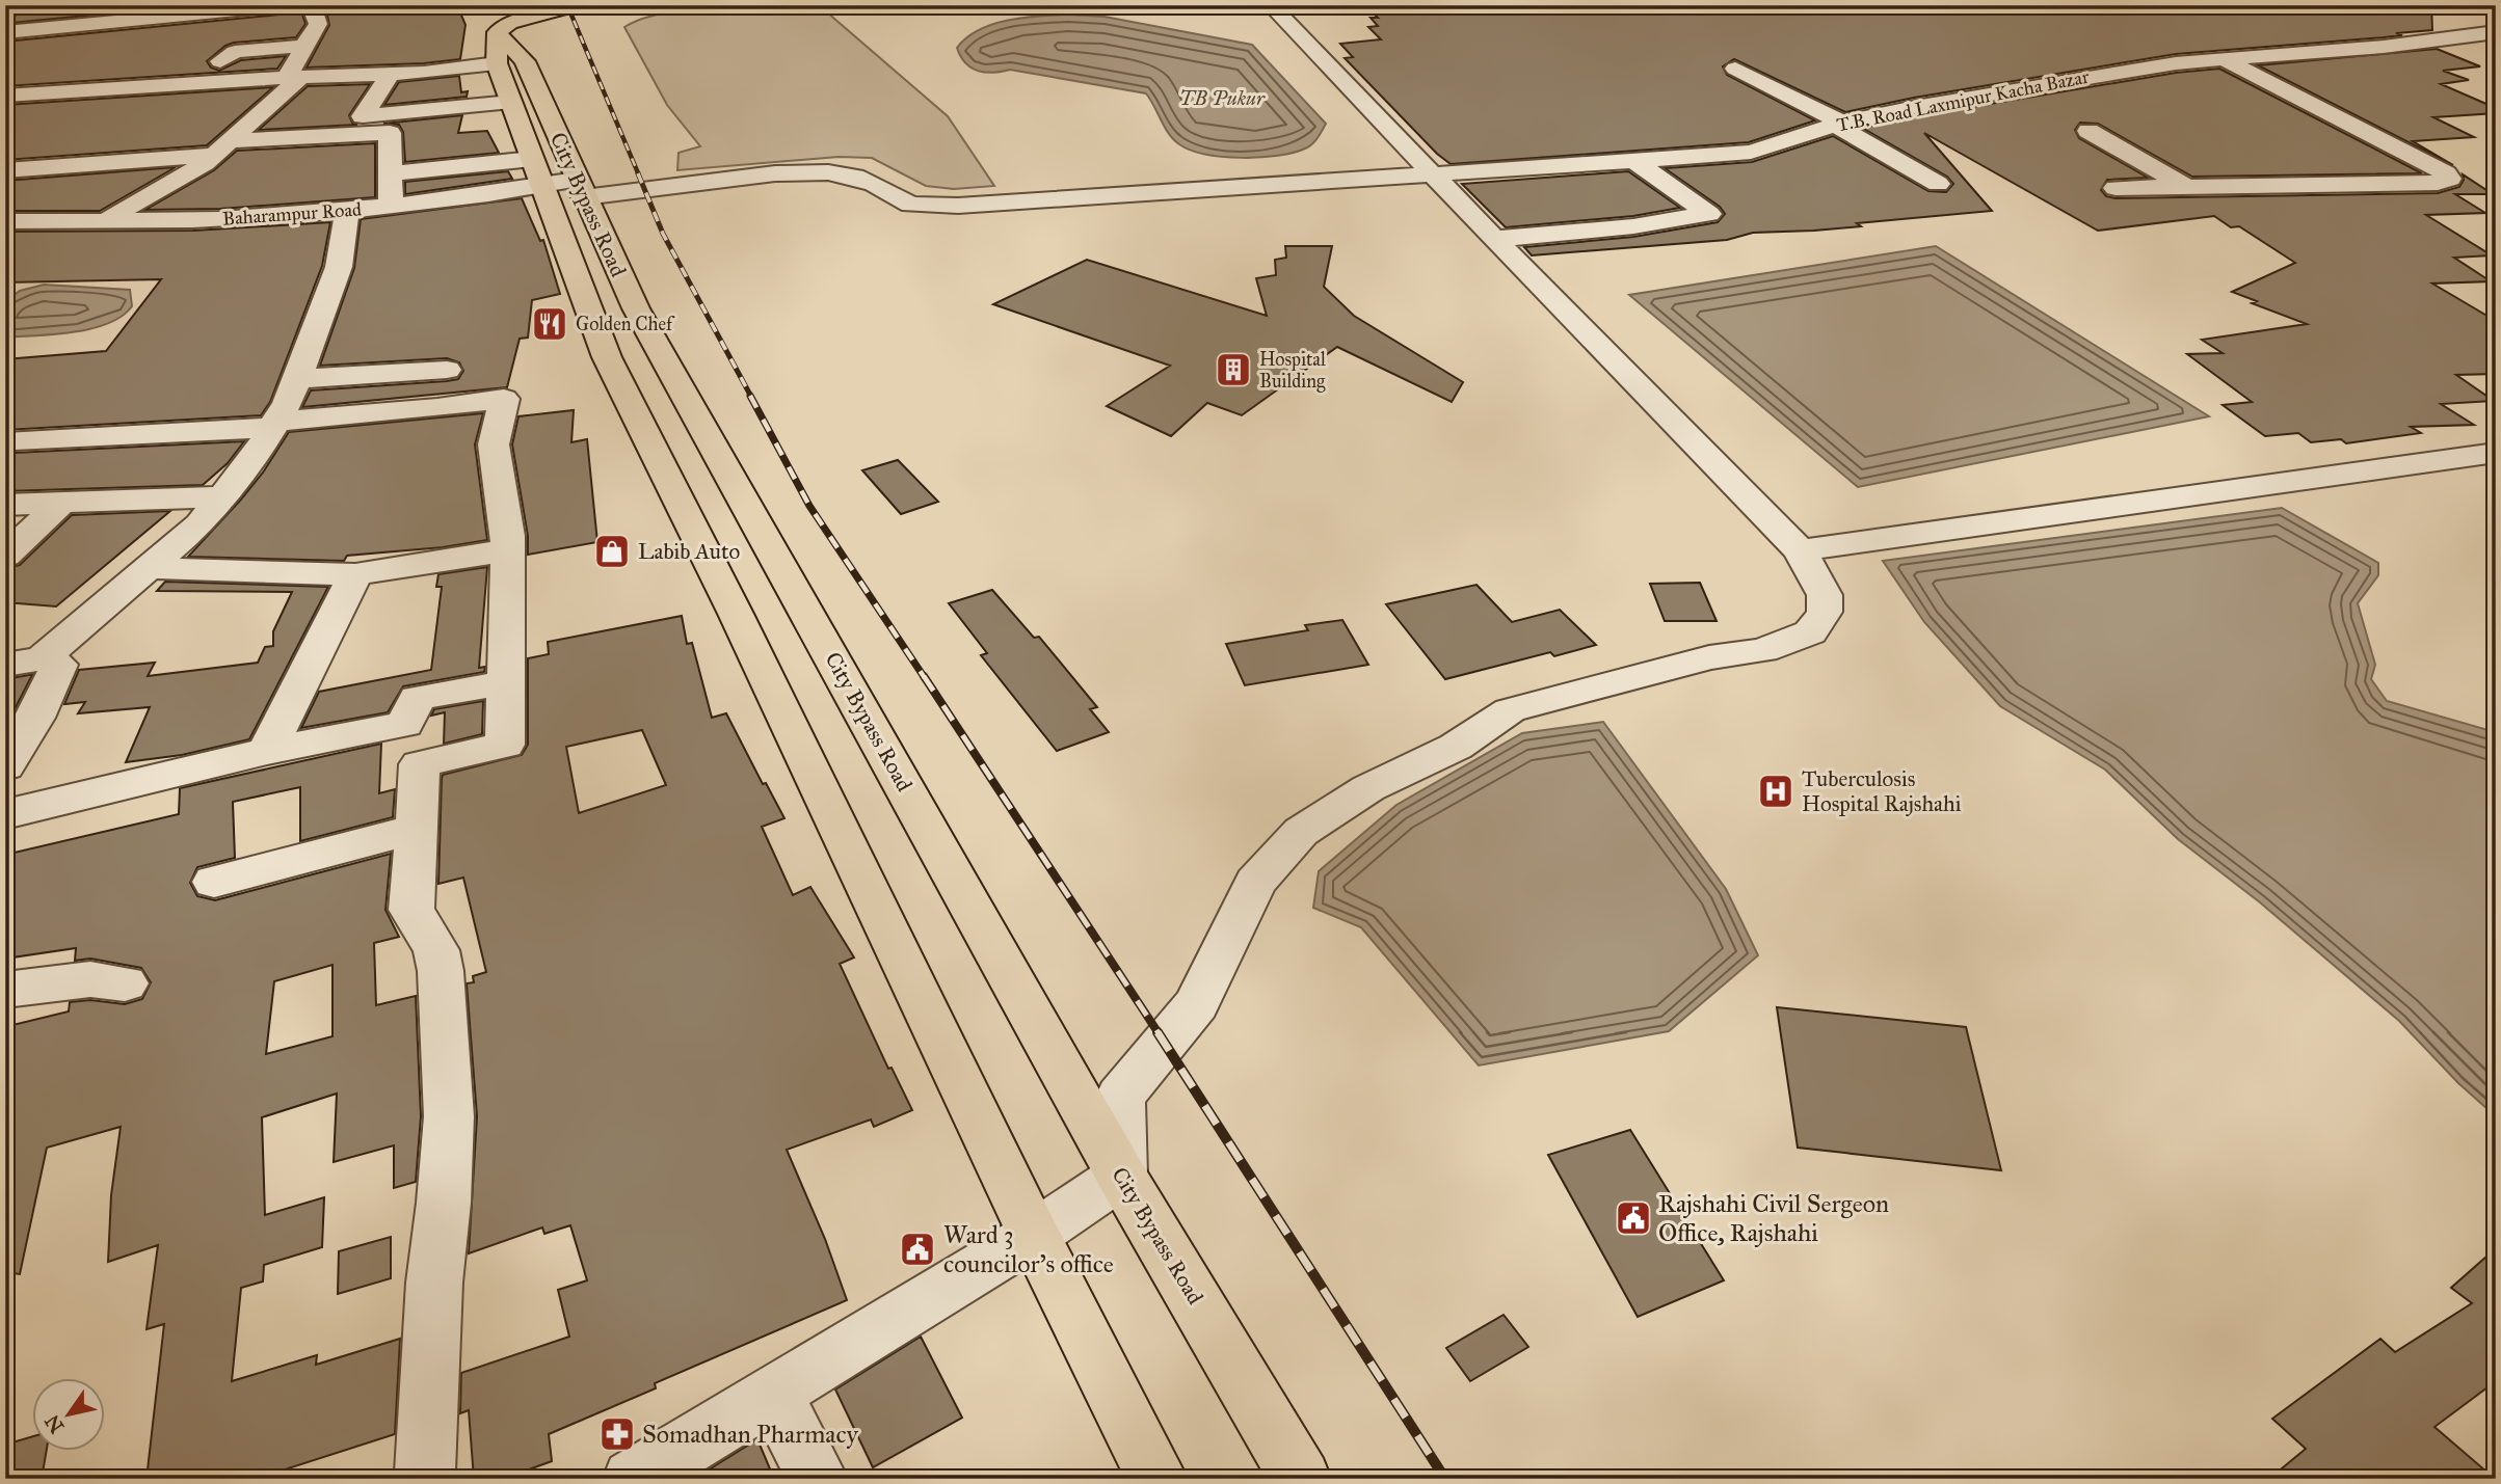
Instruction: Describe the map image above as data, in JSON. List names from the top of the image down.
{
  "streets": {
    "main road": ["City Bypass Road"],
    "street": ["T.B. Road Laxmipur Kacha Bazar", "Baharampur Road"]
  },
  "crossings": [
    ["T.B. Road Laxmipur Kacha Bazar", "City Bypass Road"],
    ["T.B. Road Laxmipur Kacha Bazar", "Baharampur Road"],
    ["City Bypass Road", "Baharampur Road"]
  ],
  "water": ["TB Pukur"],
  "places": {
    "restaurant": ["Golden Chef"],
    "building": ["Hospital Building"],
    "shop": ["Labib Auto"],
    "hospital": ["Tuberculosis Hospital Rajshahi"],
    "public building": ["Rajshahi Civil Sergeon Office, Rajshahi", "Ward 3 councilor's office"],
    "pharmacy": ["Somadhan Pharmacy"]
  },
  "north": "bottom left"
}
